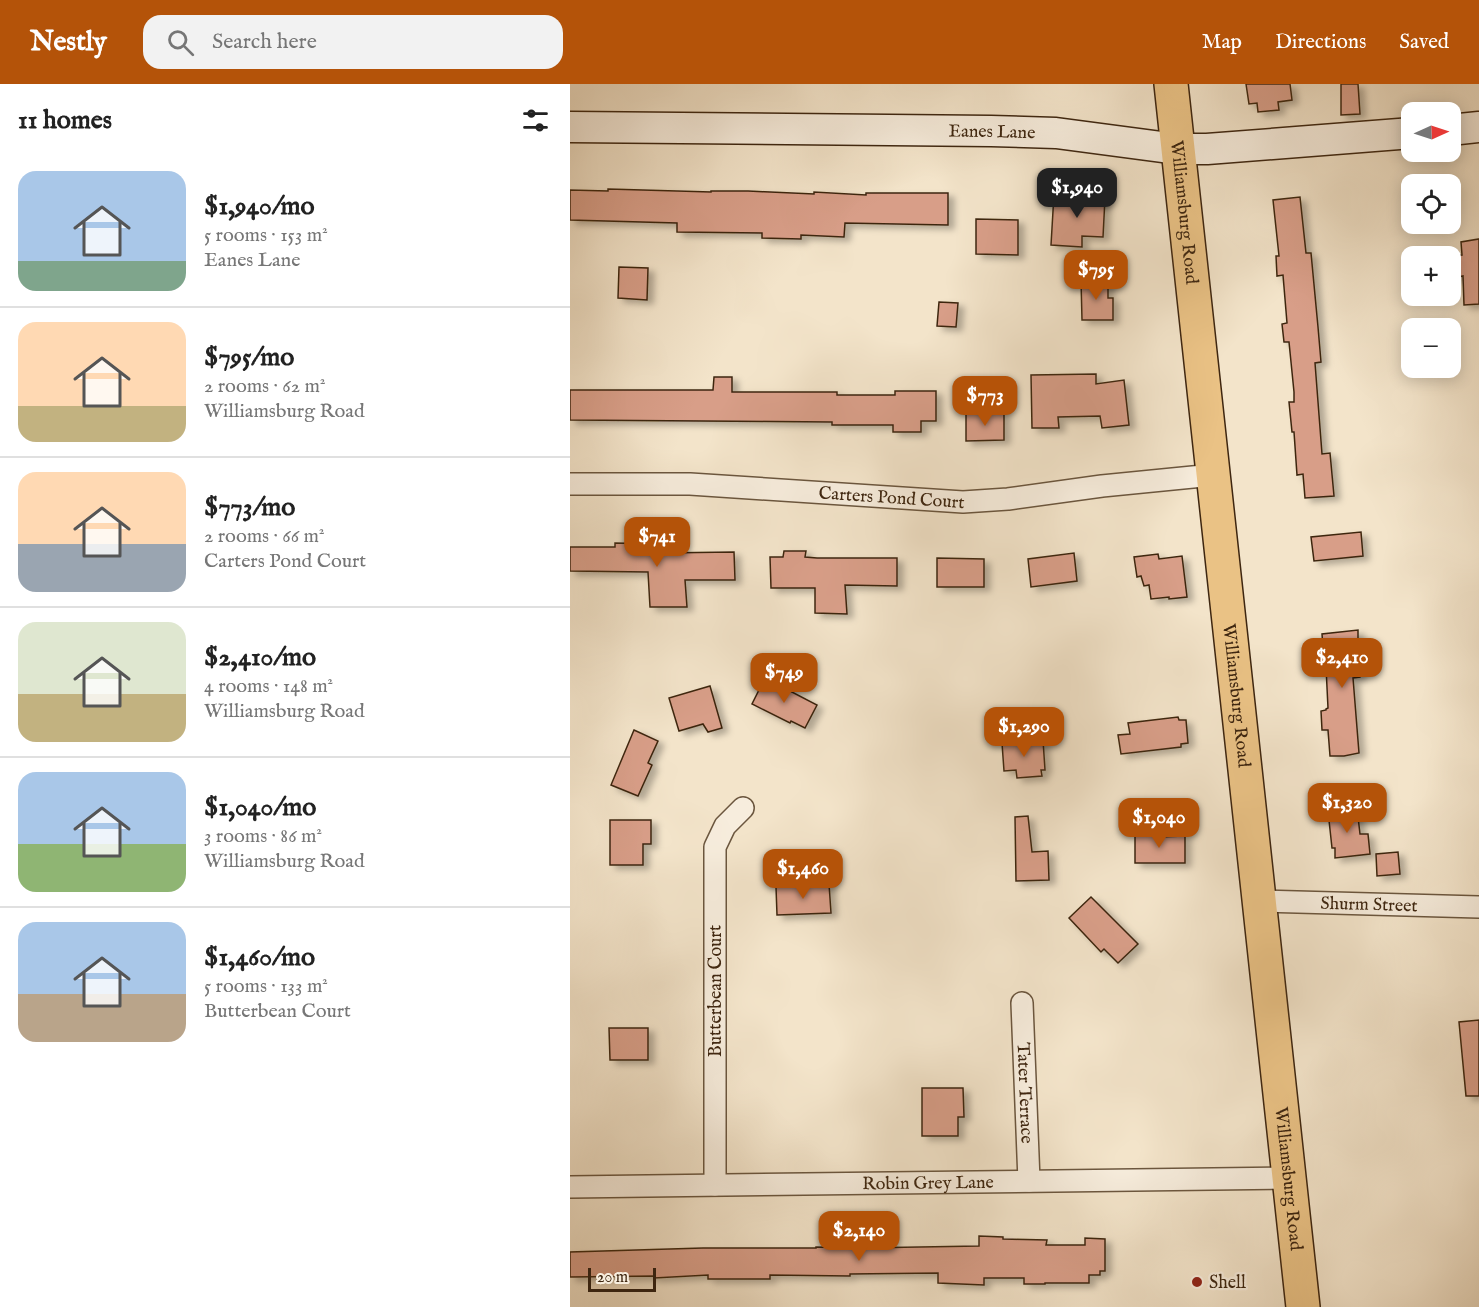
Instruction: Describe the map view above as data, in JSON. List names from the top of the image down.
{
  "streets": {
    "main road": ["Williamsburg Road"],
    "street": [
      "Eanes Lane",
      "Carters Pond Court",
      "Shurm Street",
      "Butterbean Court",
      "Tater Terrace",
      "Robin Grey Lane"
    ]
  },
  "crossings": [
    ["Eanes Lane", "Williamsburg Road"],
    ["Williamsburg Road", "Carters Pond Court"],
    ["Williamsburg Road", "Shurm Street"],
    ["Williamsburg Road", "Robin Grey Lane"],
    ["Butterbean Court", "Robin Grey Lane"],
    ["Tater Terrace", "Robin Grey Lane"]
  ],
  "places": ["Shell"],
  "scale_bar": "20 m",
  "north": "right",
  "page": {
    "header": "Nestly",
    "search": "Search here",
    "nav": ["Map", "Directions", "Saved"],
    "heading": "11 homes",
    "map_buttons": ["+", "−"],
    "list": [
      {
        "name": "$1,940/mo",
        "note": "5 rooms · 153 m² · Eanes Lane"
      },
      {
        "name": "$795/mo",
        "note": "2 rooms · 62 m² · Williamsburg Road"
      },
      {
        "name": "$773/mo",
        "note": "2 rooms · 66 m² · Carters Pond Court"
      },
      {
        "name": "$2,410/mo",
        "note": "4 rooms · 148 m² · Williamsburg Road"
      },
      {
        "name": "$1,040/mo",
        "note": "3 rooms · 86 m² · Williamsburg Road"
      },
      {
        "name": "$1,460/mo",
        "note": "5 rooms · 133 m² · Butterbean Court"
      }
    ],
    "price": [
      "$1,940",
      "$795",
      "$773",
      "$741",
      "$2,410",
      "$749",
      "$1,290",
      "$1,320",
      "$1,040",
      "$1,460",
      "$2,140"
    ],
    "scale": "20 m"
  }
}
